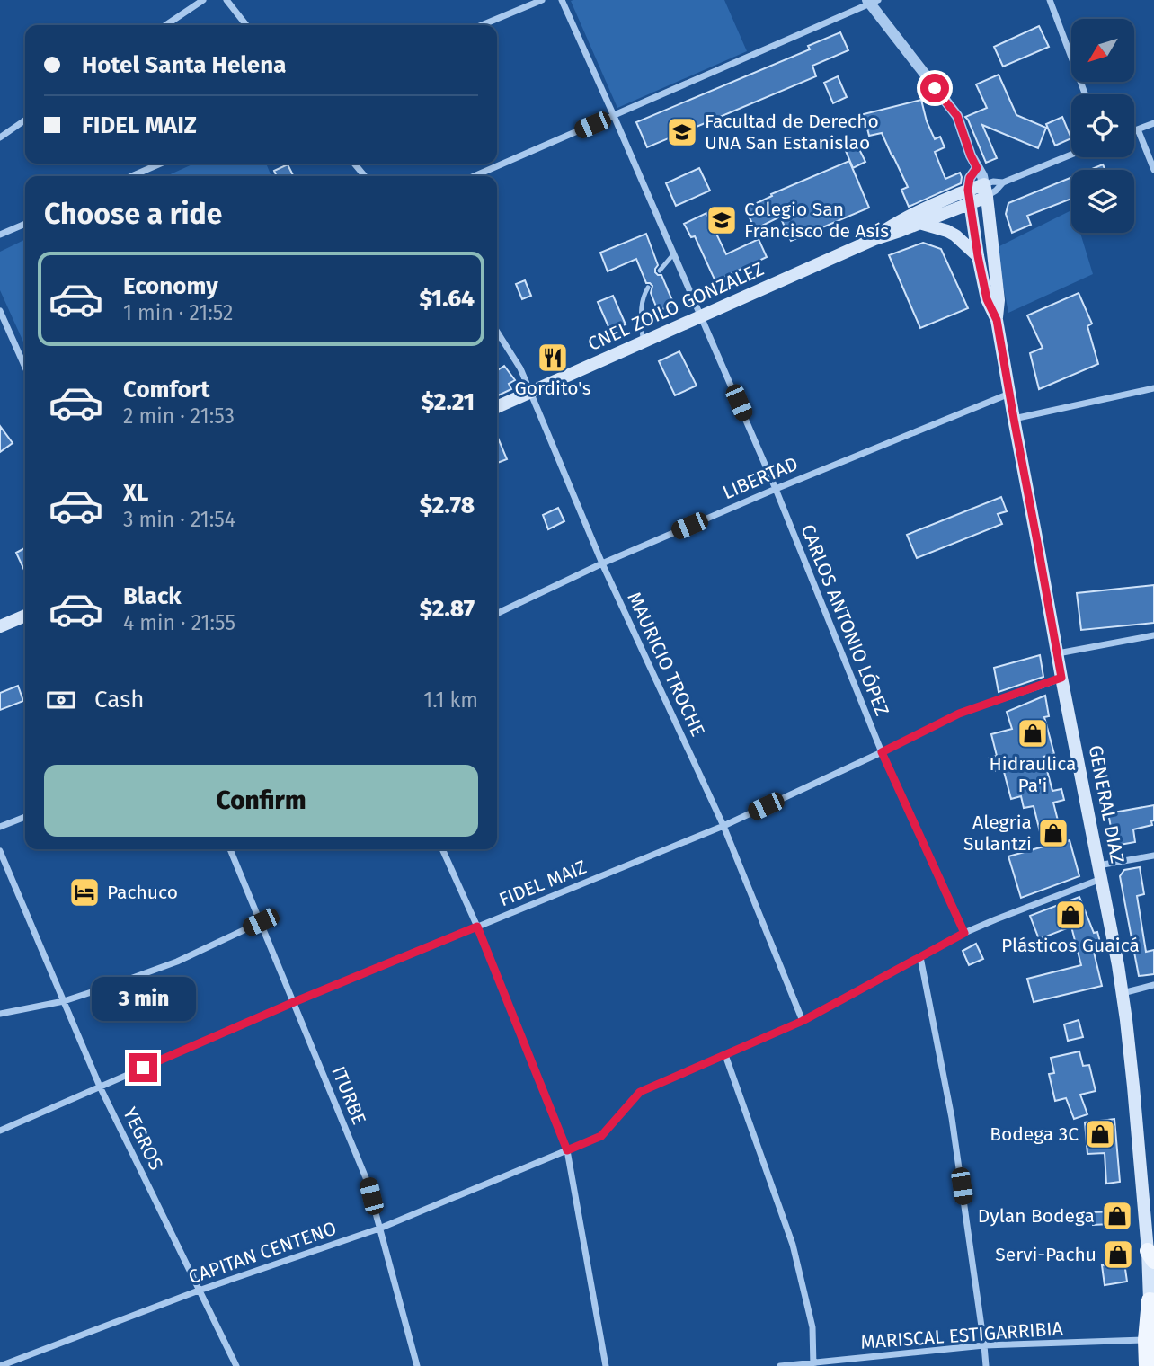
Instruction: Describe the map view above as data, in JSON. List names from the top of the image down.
{
  "streets": {
    "main road": ["CNEL ZOILO GONZALEZ", "GENERAL DIAZ"],
    "street": [
      "LIBERTAD",
      "CARLOS ANTONIO LÓPEZ",
      "MAURICIO TROCHE",
      "FIDEL MAIZ",
      "ITURBE",
      "YEGROS",
      "CAPITAN CENTENO",
      "MARISCAL ESTIGARRIBIA"
    ]
  },
  "crossings": [
    ["CNEL ZOILO GONZALEZ", "CARLOS ANTONIO LÓPEZ"],
    ["CNEL ZOILO GONZALEZ", "MAURICIO TROCHE"],
    ["LIBERTAD", "CARLOS ANTONIO LÓPEZ"],
    ["LIBERTAD", "MAURICIO TROCHE"],
    ["LIBERTAD", "GENERAL DIAZ"],
    ["CARLOS ANTONIO LÓPEZ", "FIDEL MAIZ"],
    ["CARLOS ANTONIO LÓPEZ", "CAPITAN CENTENO"],
    ["MAURICIO TROCHE", "FIDEL MAIZ"],
    ["MAURICIO TROCHE", "CAPITAN CENTENO"],
    ["GENERAL DIAZ", "FIDEL MAIZ"],
    ["GENERAL DIAZ", "CAPITAN CENTENO"],
    ["FIDEL MAIZ", "ITURBE"],
    ["FIDEL MAIZ", "YEGROS"],
    ["ITURBE", "CAPITAN CENTENO"],
    ["YEGROS", "CAPITAN CENTENO"]
  ],
  "places": {
    "school or university": ["Facultad de Derecho UNA San Estanislao", "Colegio San Francisco de Asís"],
    "restaurant": ["Gordito's"],
    "shop": [
      "Hidraulica Pa'i",
      "Alegria Sulantzi",
      "Plásticos Guaicá",
      "Bodega 3C",
      "Dylan Bodega",
      "Servi-Pachu"
    ],
    "hotel": ["Pachuco"]
  },
  "north": "bottom left",
  "page": {
    "banner": ["Hotel Santa Helena", "FIDEL MAIZ"],
    "heading": "Choose a ride",
    "list": [
      {
        "name": "Economy",
        "note": "1 min · 21:52",
        "value": "$1.64"
      },
      {
        "name": "Comfort",
        "note": "2 min · 21:53",
        "value": "$2.21"
      },
      {
        "name": "XL",
        "note": "3 min · 21:54",
        "value": "$2.78"
      },
      {
        "name": "Black",
        "note": "4 min · 21:55",
        "value": "$2.87"
      }
    ],
    "pay": ["Cash", "1.1 km"],
    "buttons": "Confirm",
    "bubble": "3 min"
  }
}
